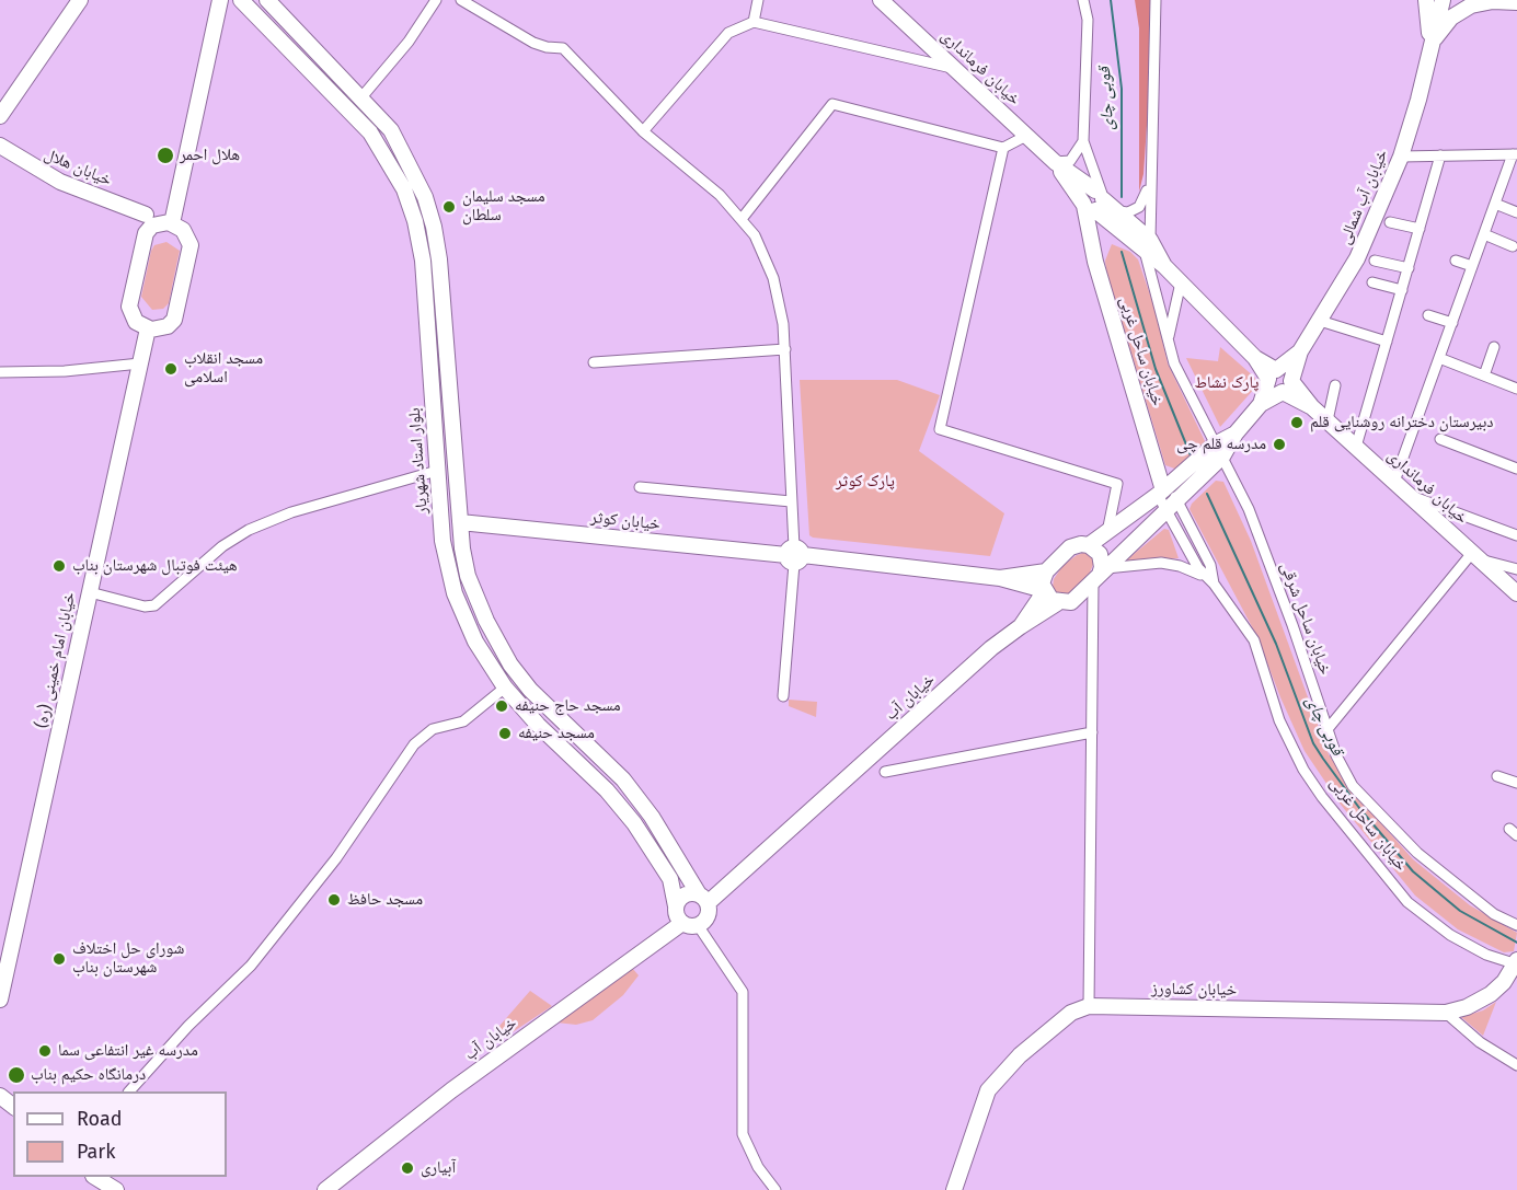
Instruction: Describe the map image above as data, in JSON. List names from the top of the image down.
{
  "streets": {
    "main road": [
      "خیابان فرمانداری",
      "خیابان هلال",
      "خیابان آب شمالی",
      "خیابان ساحل غربی",
      "بلوار استاد شهریار",
      "خیابان کوثر",
      "خیابان امام خمینی (ره)",
      "خیابان آب",
      "خیابان کشاورز"
    ],
    "street": ["خیابان ساحل شرقی"]
  },
  "crossings": [
    ["خیابان فرمانداری", "خیابان آب شمالی"],
    ["خیابان فرمانداری", "خیابان ساحل غربی"],
    ["خیابان فرمانداری", "خیابان ساحل شرقی"],
    ["خیابان ساحل غربی", "خیابان کشاورز"],
    ["بلوار استاد شهریار", "خیابان آب"],
    ["خیابان کوثر", "خیابان آب"]
  ],
  "water": ["قوبی چای"],
  "parks": ["پارک نشاط", "پارک کوثر"],
  "places": [
    "هلال احمر",
    "مسجد سلیمان سلطان",
    "مسجد انقلاب اسلامی",
    "دبیرستان دخترانه روشنایی قلم",
    "مدرسه قلم چی",
    "هیئت فوتبال شهرستان بناب",
    "مسجد حاج حنیفه",
    "مسجد حنیفه",
    "مسجد حافظ",
    "شورای حل اختلاف شهرستان بناب",
    "مدرسه غیر انتفاعی سما",
    "درمانگاه حکیم بناب",
    "آبیاری"
  ],
  "legend": ["Road", "Park"]
}
